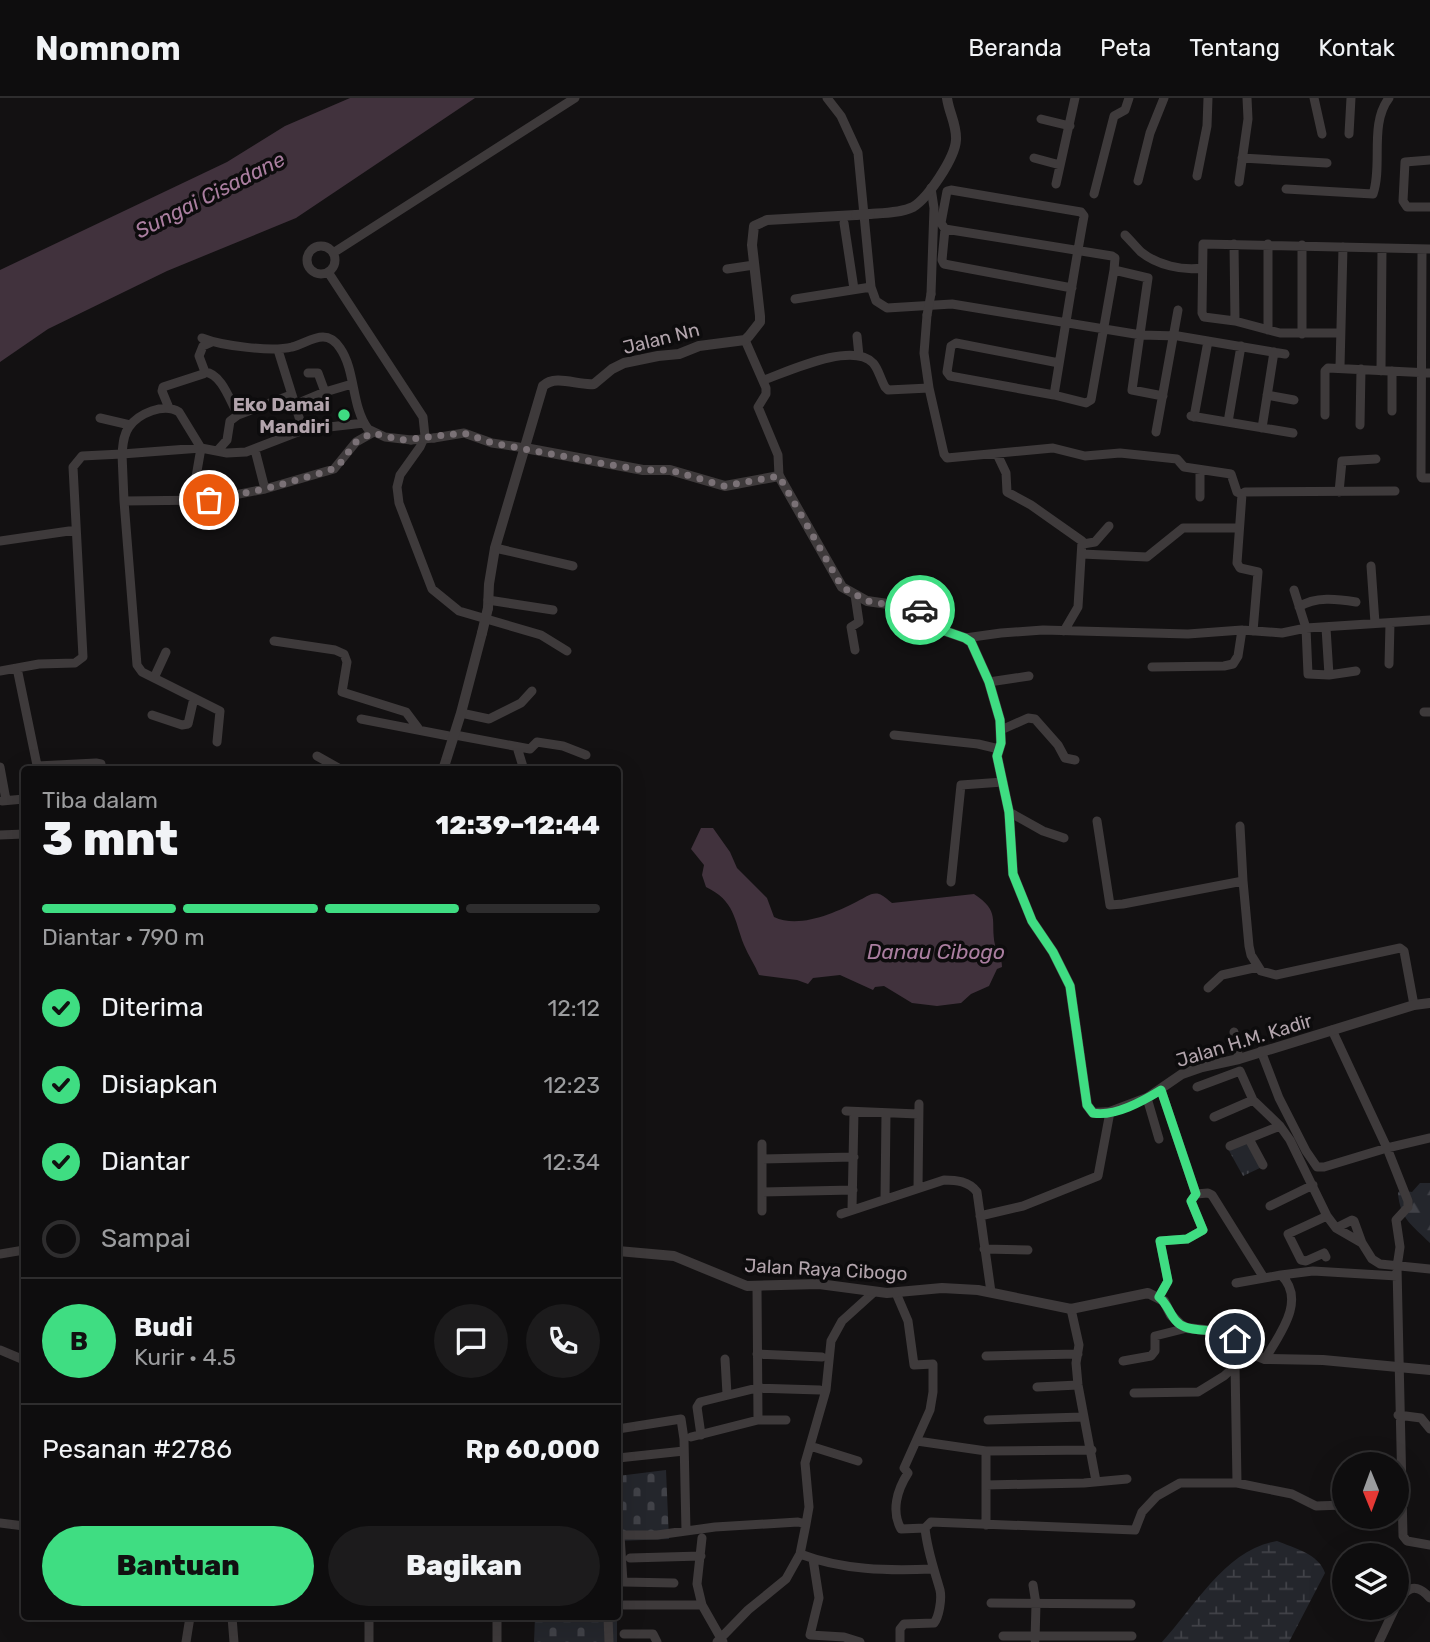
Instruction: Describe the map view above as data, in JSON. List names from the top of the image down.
{
  "streets": {
    "street": ["Jalan Nn", "Jalan H.M. Kadir", "Jalan Raya Cibogo"]
  },
  "water": ["Sungai Cisadane", "Danau Cibogo"],
  "places": ["Eko Damai Mandiri"],
  "north": "bottom",
  "page": {
    "header": "Nomnom",
    "nav": [
      "Beranda",
      "Peta",
      "Tentang",
      "Kontak"
    ],
    "heading": ["3 mnt", "Tiba dalam", "12:39–12:44"],
    "panel": [
      "Budi",
      "Kurir · 4.5",
      "Pesanan #2786",
      "Rp 60,000"
    ],
    "bar": "Diantar · 790 m",
    "list": [
      ["Diterima", "12:12"],
      ["Disiapkan", "12:23"],
      ["Diantar", "12:34"],
      "Sampai"
    ],
    "round": "B",
    "buttons": ["Bantuan", "Bagikan"]
  }
}
